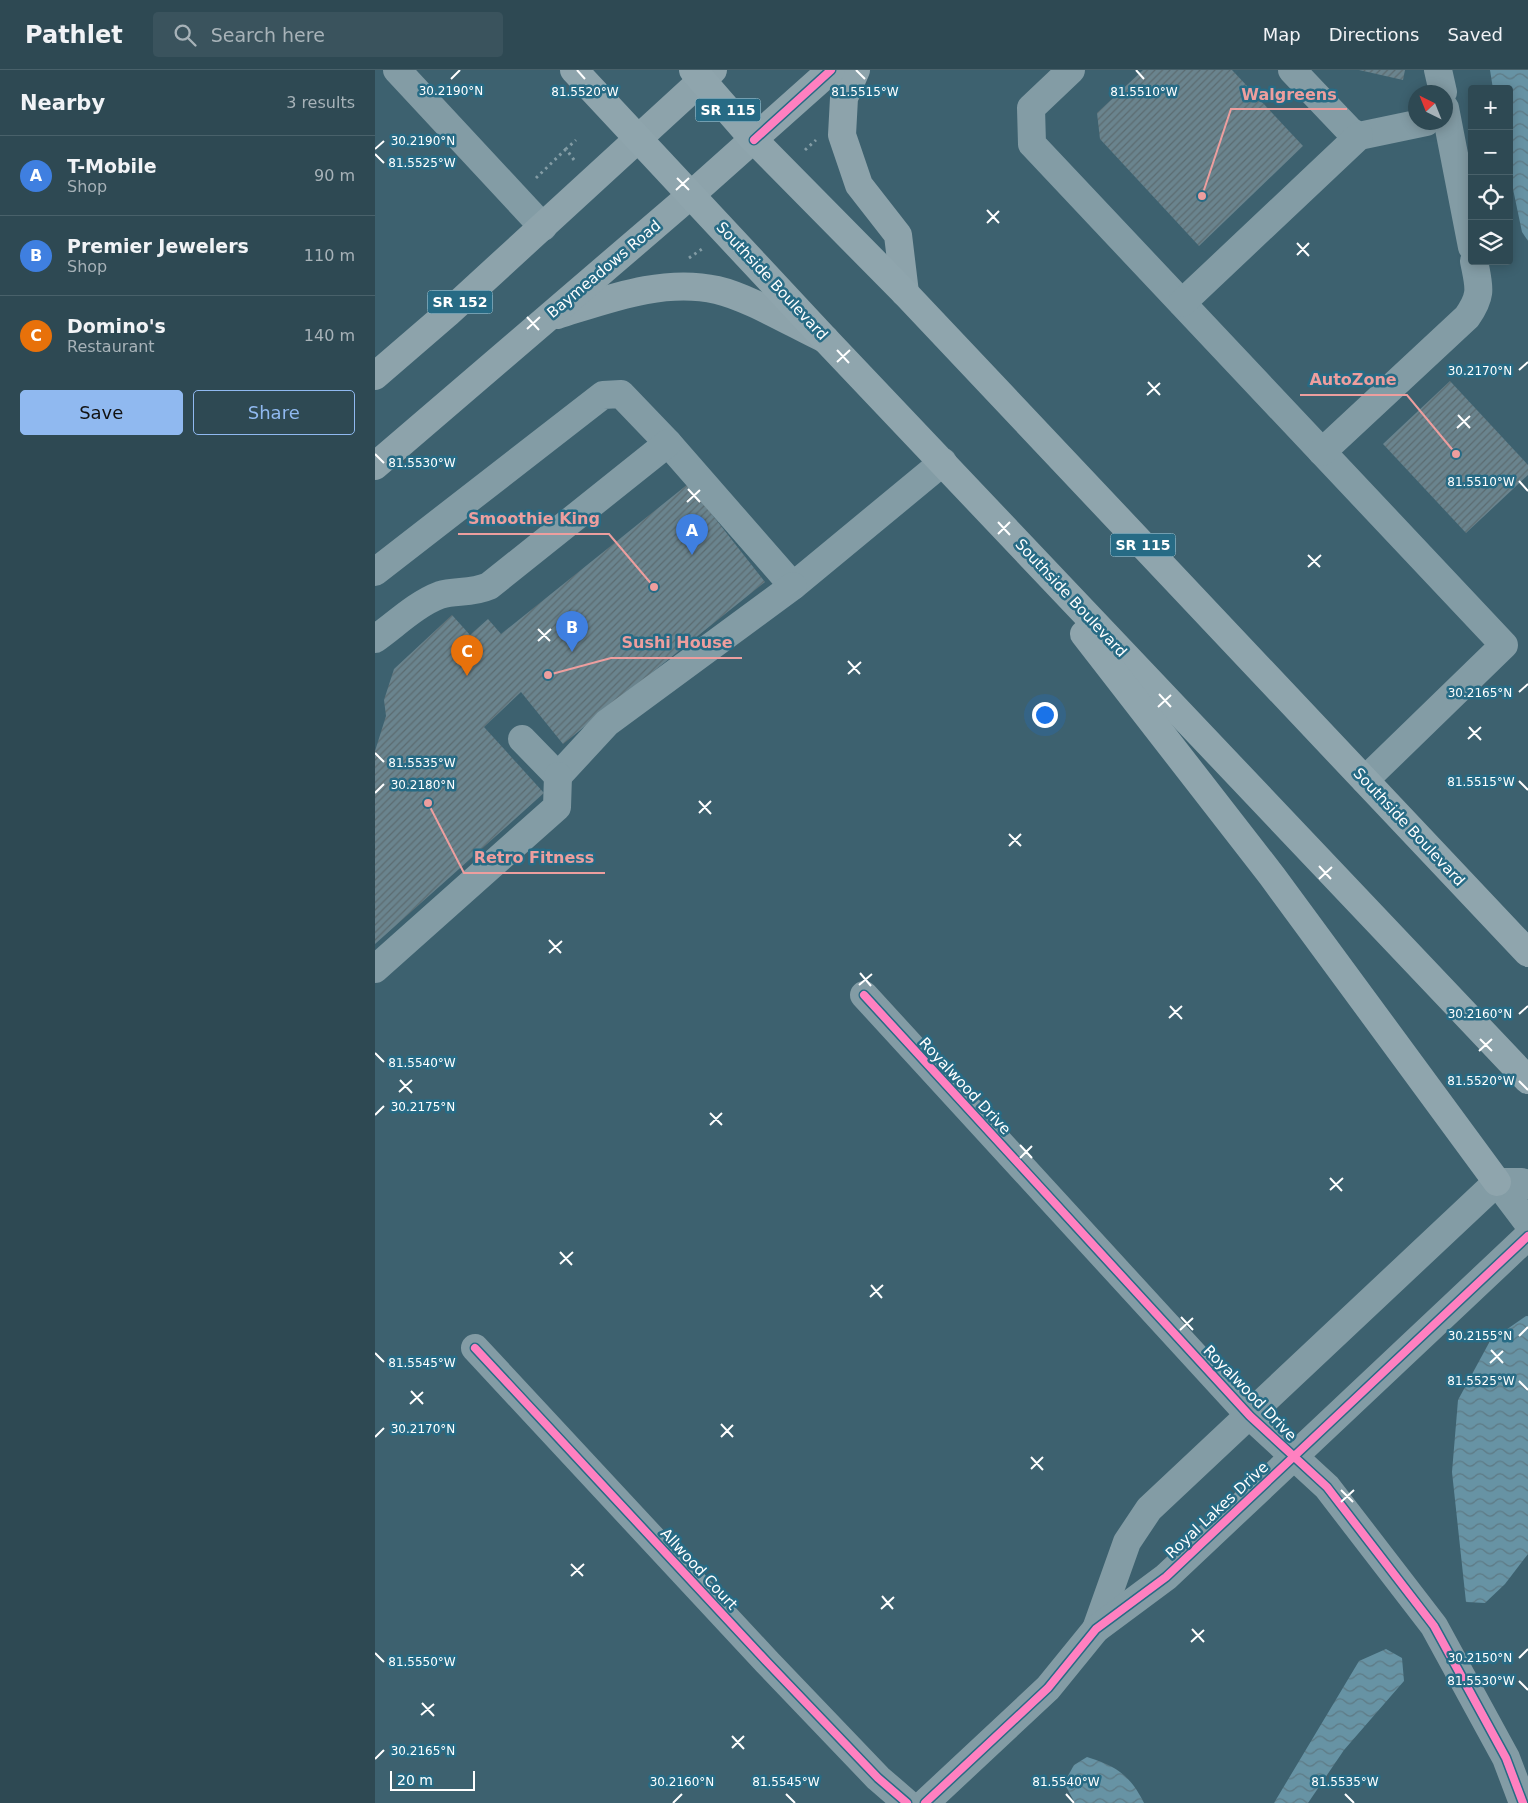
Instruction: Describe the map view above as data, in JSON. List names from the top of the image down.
{
  "streets": {
    "highway": ["SR 115", "Southside Boulevard"],
    "main road": ["Baymeadows Road", "SR 152"],
    "street": ["Royalwood Drive", "Royal Lakes Drive", "Allwood Court"]
  },
  "crossings": [
    ["Baymeadows Road", "Southside Boulevard"],
    ["Southside Boulevard", "SR 152"],
    ["Royalwood Drive", "Royal Lakes Drive"]
  ],
  "places": [
    "Walgreens",
    "AutoZone",
    "Smoothie King",
    "Sushi House",
    "Retro Fitness"
  ],
  "scale_bar": "20 m",
  "north": "top left",
  "page": {
    "header": "Pathlet",
    "search": "Search here",
    "nav": ["Map", "Directions", "Saved"],
    "heading": ["Nearby", "3 results"],
    "map_buttons": ["+", "−"],
    "list": [
      {
        "mark": "A",
        "name": "T-Mobile",
        "note": "Shop",
        "value": "90 m"
      },
      {
        "mark": "B",
        "name": "Premier Jewelers",
        "note": "Shop",
        "value": "110 m"
      },
      {
        "mark": "C",
        "name": "Domino's",
        "note": "Restaurant",
        "value": "140 m"
      }
    ],
    "buttons": ["Save", "Share"],
    "pins": ["A", "B", "C"],
    "scale": "20 m"
  },
  "coordinates": [
    "30.2190°N",
    "81.5520°W",
    "81.5515°W",
    "81.5510°W",
    "81.5525°W",
    "30.2170°N",
    "81.5530°W",
    "30.2165°N",
    "81.5535°W",
    "30.2180°N",
    "30.2160°N",
    "81.5540°W",
    "30.2175°N",
    "30.2155°N",
    "81.5545°W",
    "30.2150°N",
    "81.5550°W"
  ]
}
